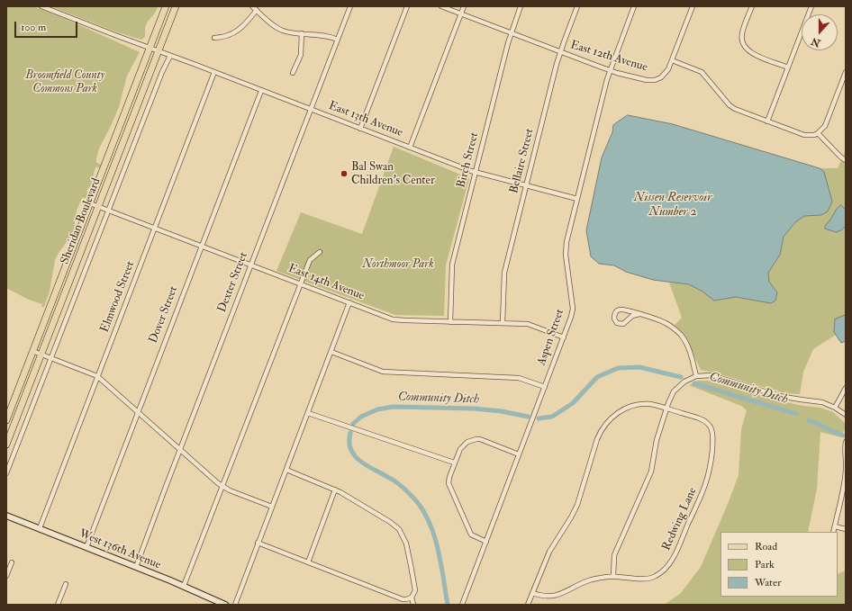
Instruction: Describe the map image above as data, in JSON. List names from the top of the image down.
{
  "streets": {
    "main road": ["Sheridan Boulevard", "West 136th Avenue"],
    "street": [
      "East 12th Avenue",
      "East 13th Avenue",
      "Birch Street",
      "Bellaire Street",
      "Dexter Street",
      "East 14th Avenue",
      "Elmwood Street",
      "Dover Street",
      "Aspen Street",
      "Redwing Lane"
    ]
  },
  "crossings": [
    ["East 12th Avenue", "Birch Street"],
    ["East 12th Avenue", "Bellaire Street"],
    ["East 12th Avenue", "Aspen Street"],
    ["East 13th Avenue", "Birch Street"],
    ["East 13th Avenue", "Bellaire Street"],
    ["East 13th Avenue", "Sheridan Boulevard"],
    ["East 13th Avenue", "Dexter Street"],
    ["East 13th Avenue", "Elmwood Street"],
    ["East 13th Avenue", "Dover Street"],
    ["East 13th Avenue", "Aspen Street"],
    ["Birch Street", "East 14th Avenue"],
    ["Bellaire Street", "East 14th Avenue"],
    ["Sheridan Boulevard", "East 14th Avenue"],
    ["Dexter Street", "East 14th Avenue"],
    ["Dexter Street", "West 136th Avenue"],
    ["East 14th Avenue", "Elmwood Street"],
    ["East 14th Avenue", "Dover Street"],
    ["East 14th Avenue", "Aspen Street"],
    ["Elmwood Street", "West 136th Avenue"],
    ["Dover Street", "West 136th Avenue"]
  ],
  "water": ["Nissen Reservoir Number 2", "Community Ditch"],
  "parks": ["Broomfield County Commons Park", "Northmoor Park"],
  "places": ["Bal Swan Children's Center"],
  "legend": ["Road", "Park", "Water"],
  "scale_bar": "100 m",
  "north": "bottom"
}
